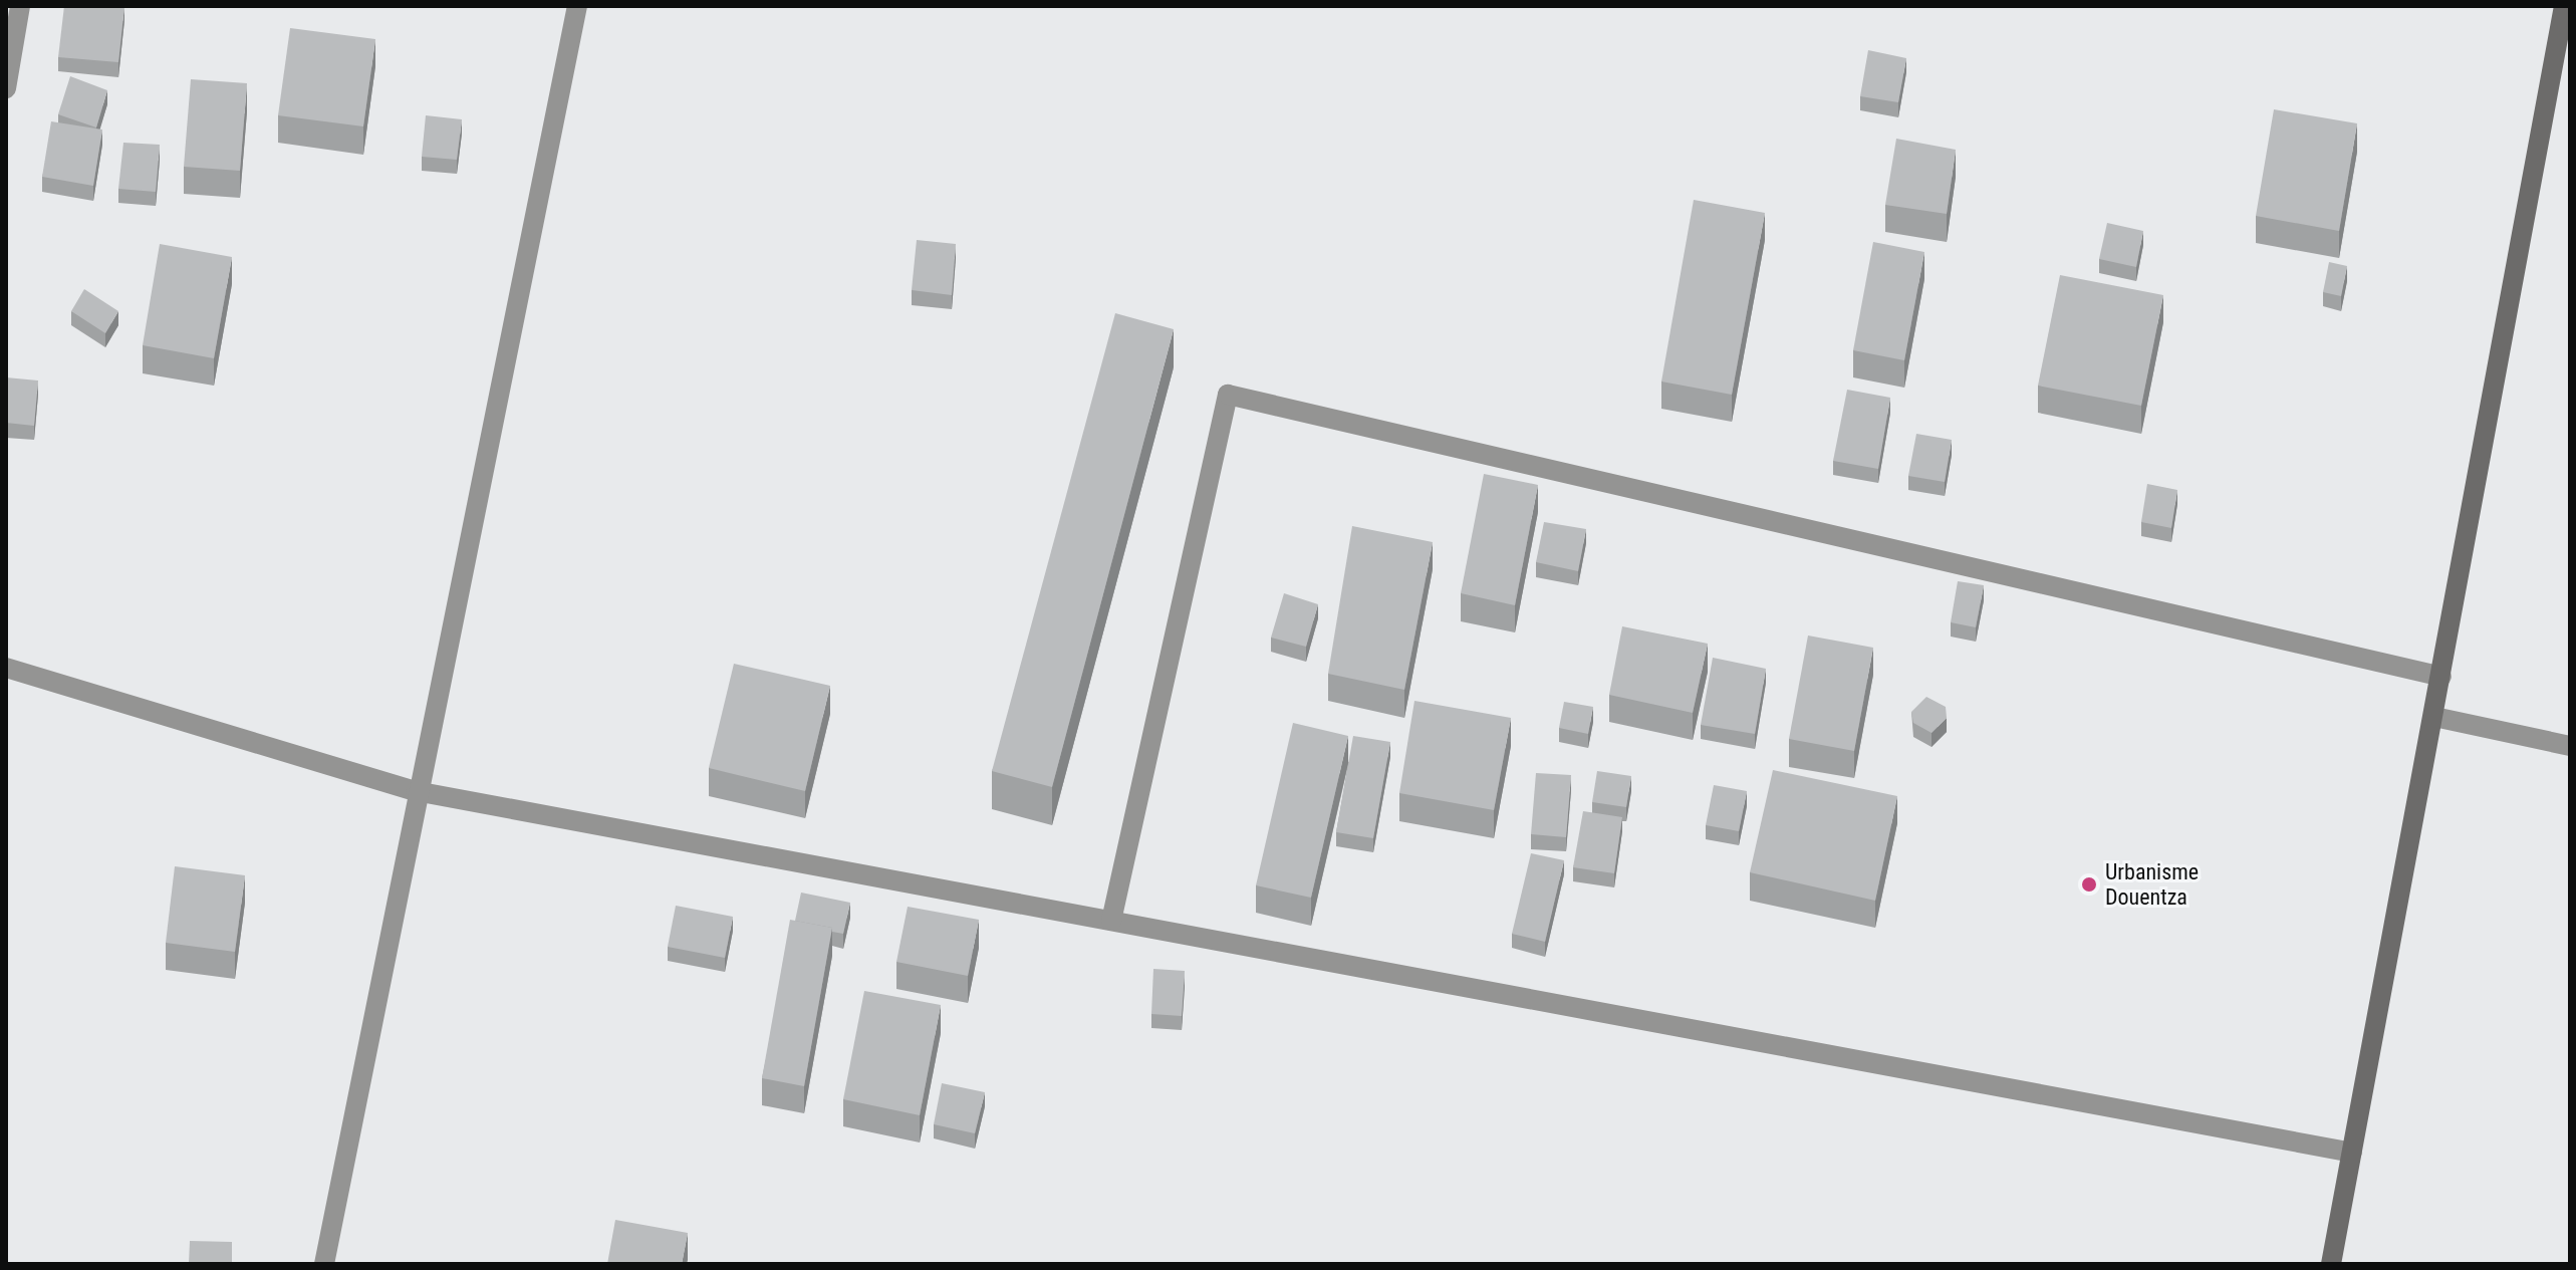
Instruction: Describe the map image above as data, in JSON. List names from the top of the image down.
{
  "places": ["Urbanisme Douentza"]
}
